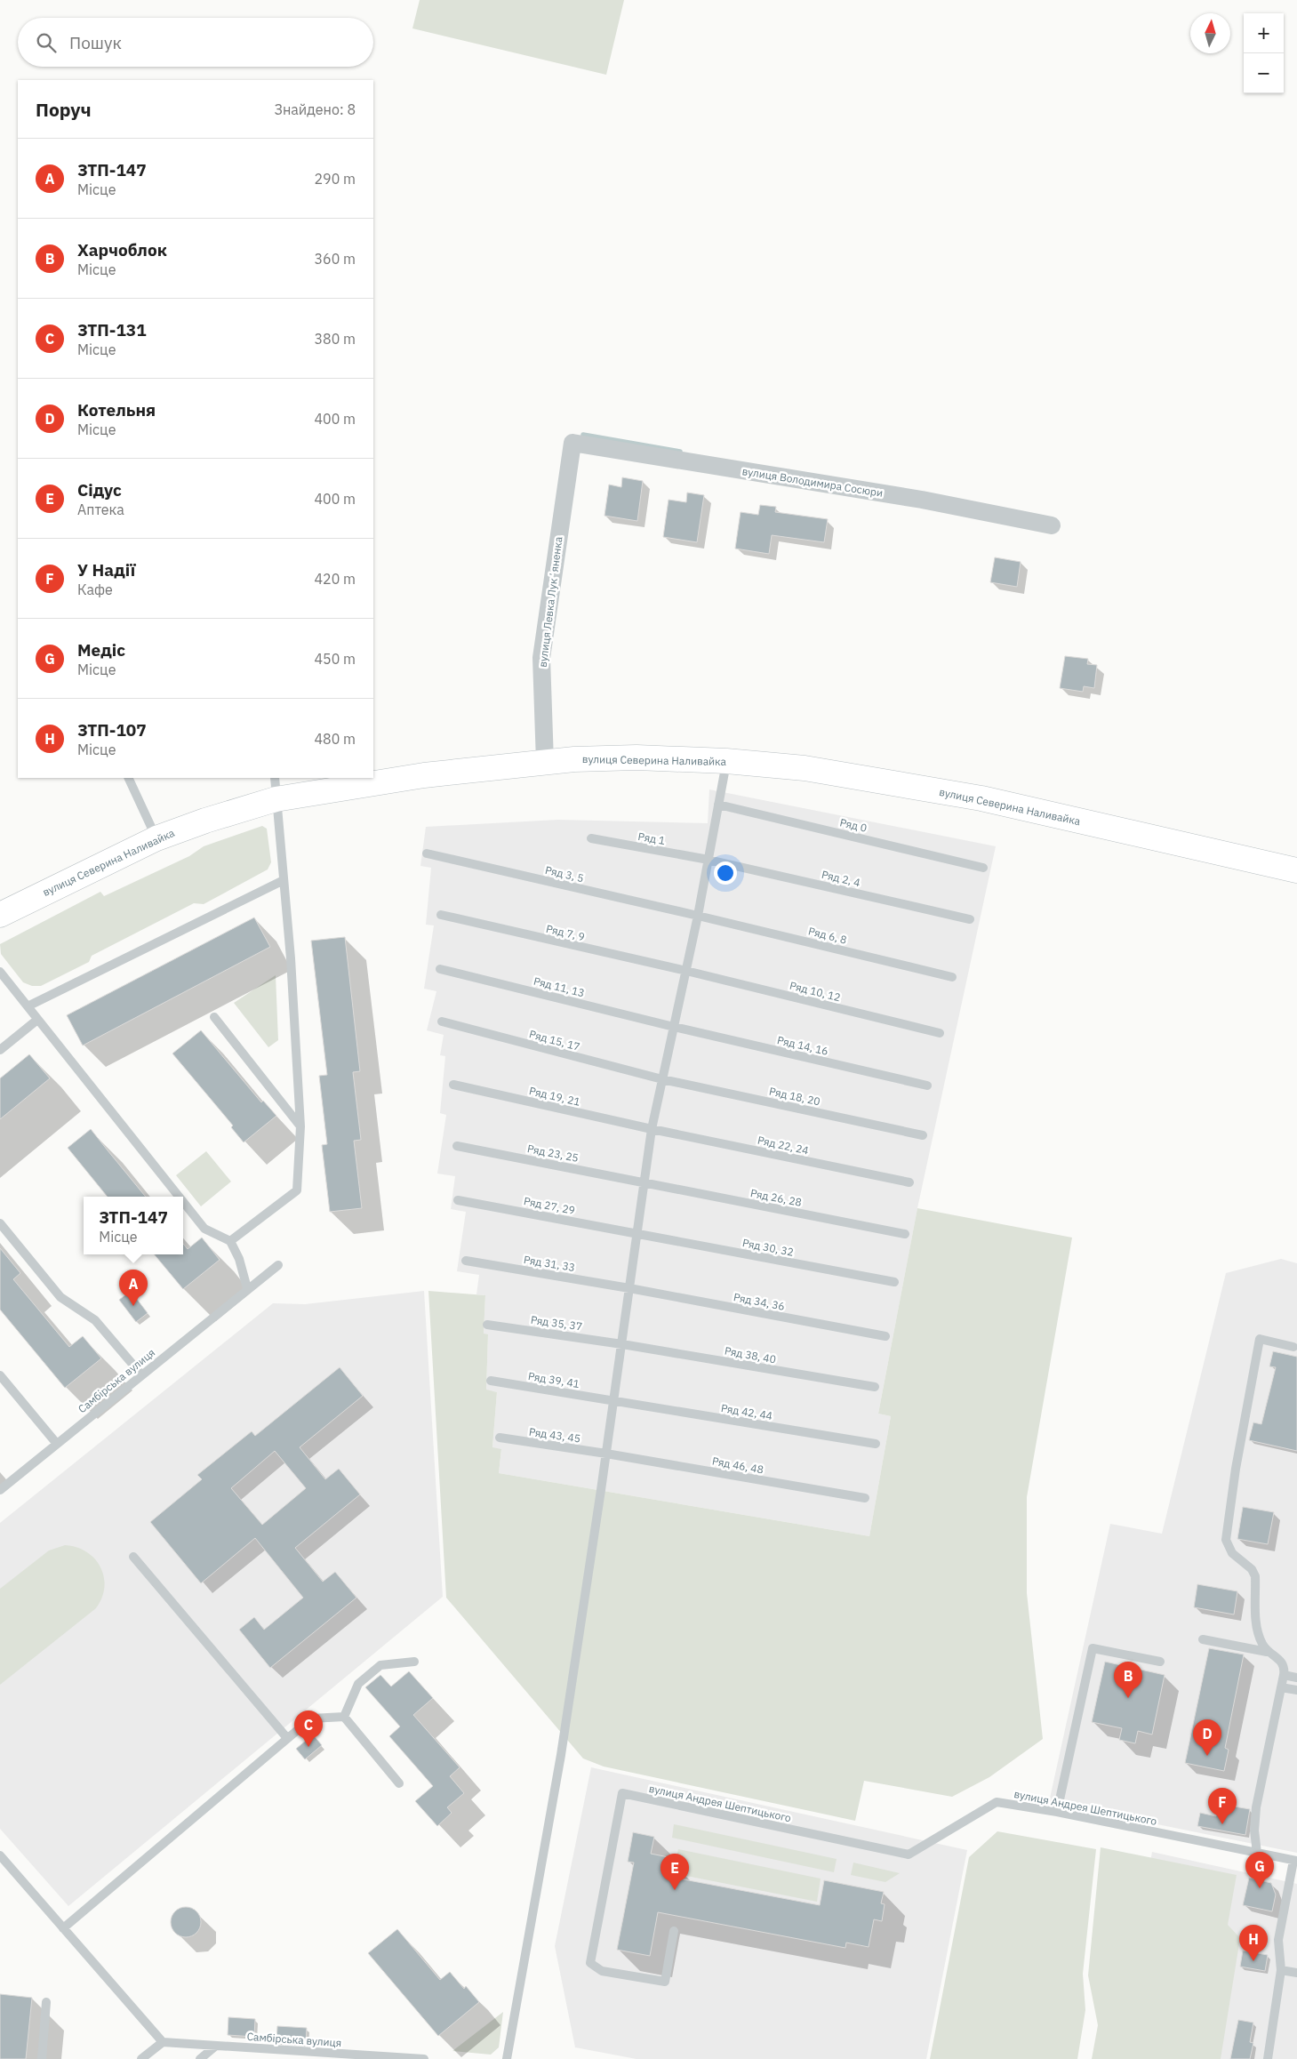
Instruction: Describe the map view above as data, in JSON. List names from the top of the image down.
{
  "streets": {
    "street": ["вулиця Володимира Сосюри", "вулиця Левка Лукʼяненка", "вулиця Северина Наливайка"],
    "lane": [
      "Ряд 0",
      "Ряд 1",
      "Ряд 3, 5",
      "Ряд 2, 4",
      "Ряд 7, 9",
      "Ряд 6, 8",
      "Ряд 11, 13",
      "Ряд 10, 12",
      "Ряд 15, 17",
      "Ряд 14, 16",
      "Ряд 19, 21",
      "Ряд 18, 20",
      "Ряд 22, 24",
      "Ряд 23, 25",
      "Ряд 26, 28",
      "Ряд 27, 29",
      "Ряд 30, 32",
      "Ряд 31, 33",
      "Ряд 34, 36",
      "Ряд 35, 37",
      "Ряд 38, 40",
      "Ряд 39, 41",
      "Самбірська вулиця",
      "Ряд 42, 44",
      "Ряд 43, 45",
      "Ряд 46, 48",
      "вулиця Андрея Шептицького"
    ]
  },
  "crossings": [
    ["вулиця Володимира Сосюри", "вулиця Левка Лукʼяненка"],
    ["вулиця Левка Лукʼяненка", "вулиця Северина Наливайка"],
    ["Ряд 1", "Ряд 2, 4"],
    ["Ряд 3, 5", "Ряд 6, 8"],
    ["Ряд 7, 9", "Ряд 10, 12"],
    ["Ряд 11, 13", "Ряд 14, 16"],
    ["Ряд 15, 17", "Ряд 18, 20"],
    ["Ряд 19, 21", "Ряд 22, 24"],
    ["Ряд 23, 25", "Ряд 26, 28"],
    ["Ряд 27, 29", "Ряд 30, 32"],
    ["Ряд 31, 33", "Ряд 34, 36"],
    ["Ряд 35, 37", "Ряд 38, 40"],
    ["Ряд 39, 41", "Ряд 42, 44"],
    ["Ряд 43, 45", "Ряд 46, 48"]
  ],
  "north": "top",
  "page": {
    "map_buttons": ["+", "−"],
    "search": "Пошук",
    "heading": ["Поруч", "Знайдено: 8"],
    "list": [
      {
        "mark": "A",
        "name": "ЗТП-147",
        "note": "Місце",
        "value": "290 m"
      },
      {
        "mark": "B",
        "name": "Харчоблок",
        "note": "Місце",
        "value": "360 m"
      },
      {
        "mark": "C",
        "name": "ЗТП-131",
        "note": "Місце",
        "value": "380 m"
      },
      {
        "mark": "D",
        "name": "Котельня",
        "note": "Місце",
        "value": "400 m"
      },
      {
        "mark": "E",
        "name": "Сідус",
        "note": "Аптека",
        "value": "400 m"
      },
      {
        "mark": "F",
        "name": "У Надії",
        "note": "Кафе",
        "value": "420 m"
      },
      {
        "mark": "G",
        "name": "Медіс",
        "note": "Місце",
        "value": "450 m"
      },
      {
        "mark": "H",
        "name": "ЗТП-107",
        "note": "Місце",
        "value": "480 m"
      }
    ],
    "popup": ["ЗТП-147", "Місце"],
    "pins": [
      "A",
      "B",
      "C",
      "D",
      "F",
      "G",
      "E",
      "H"
    ]
  }
}
